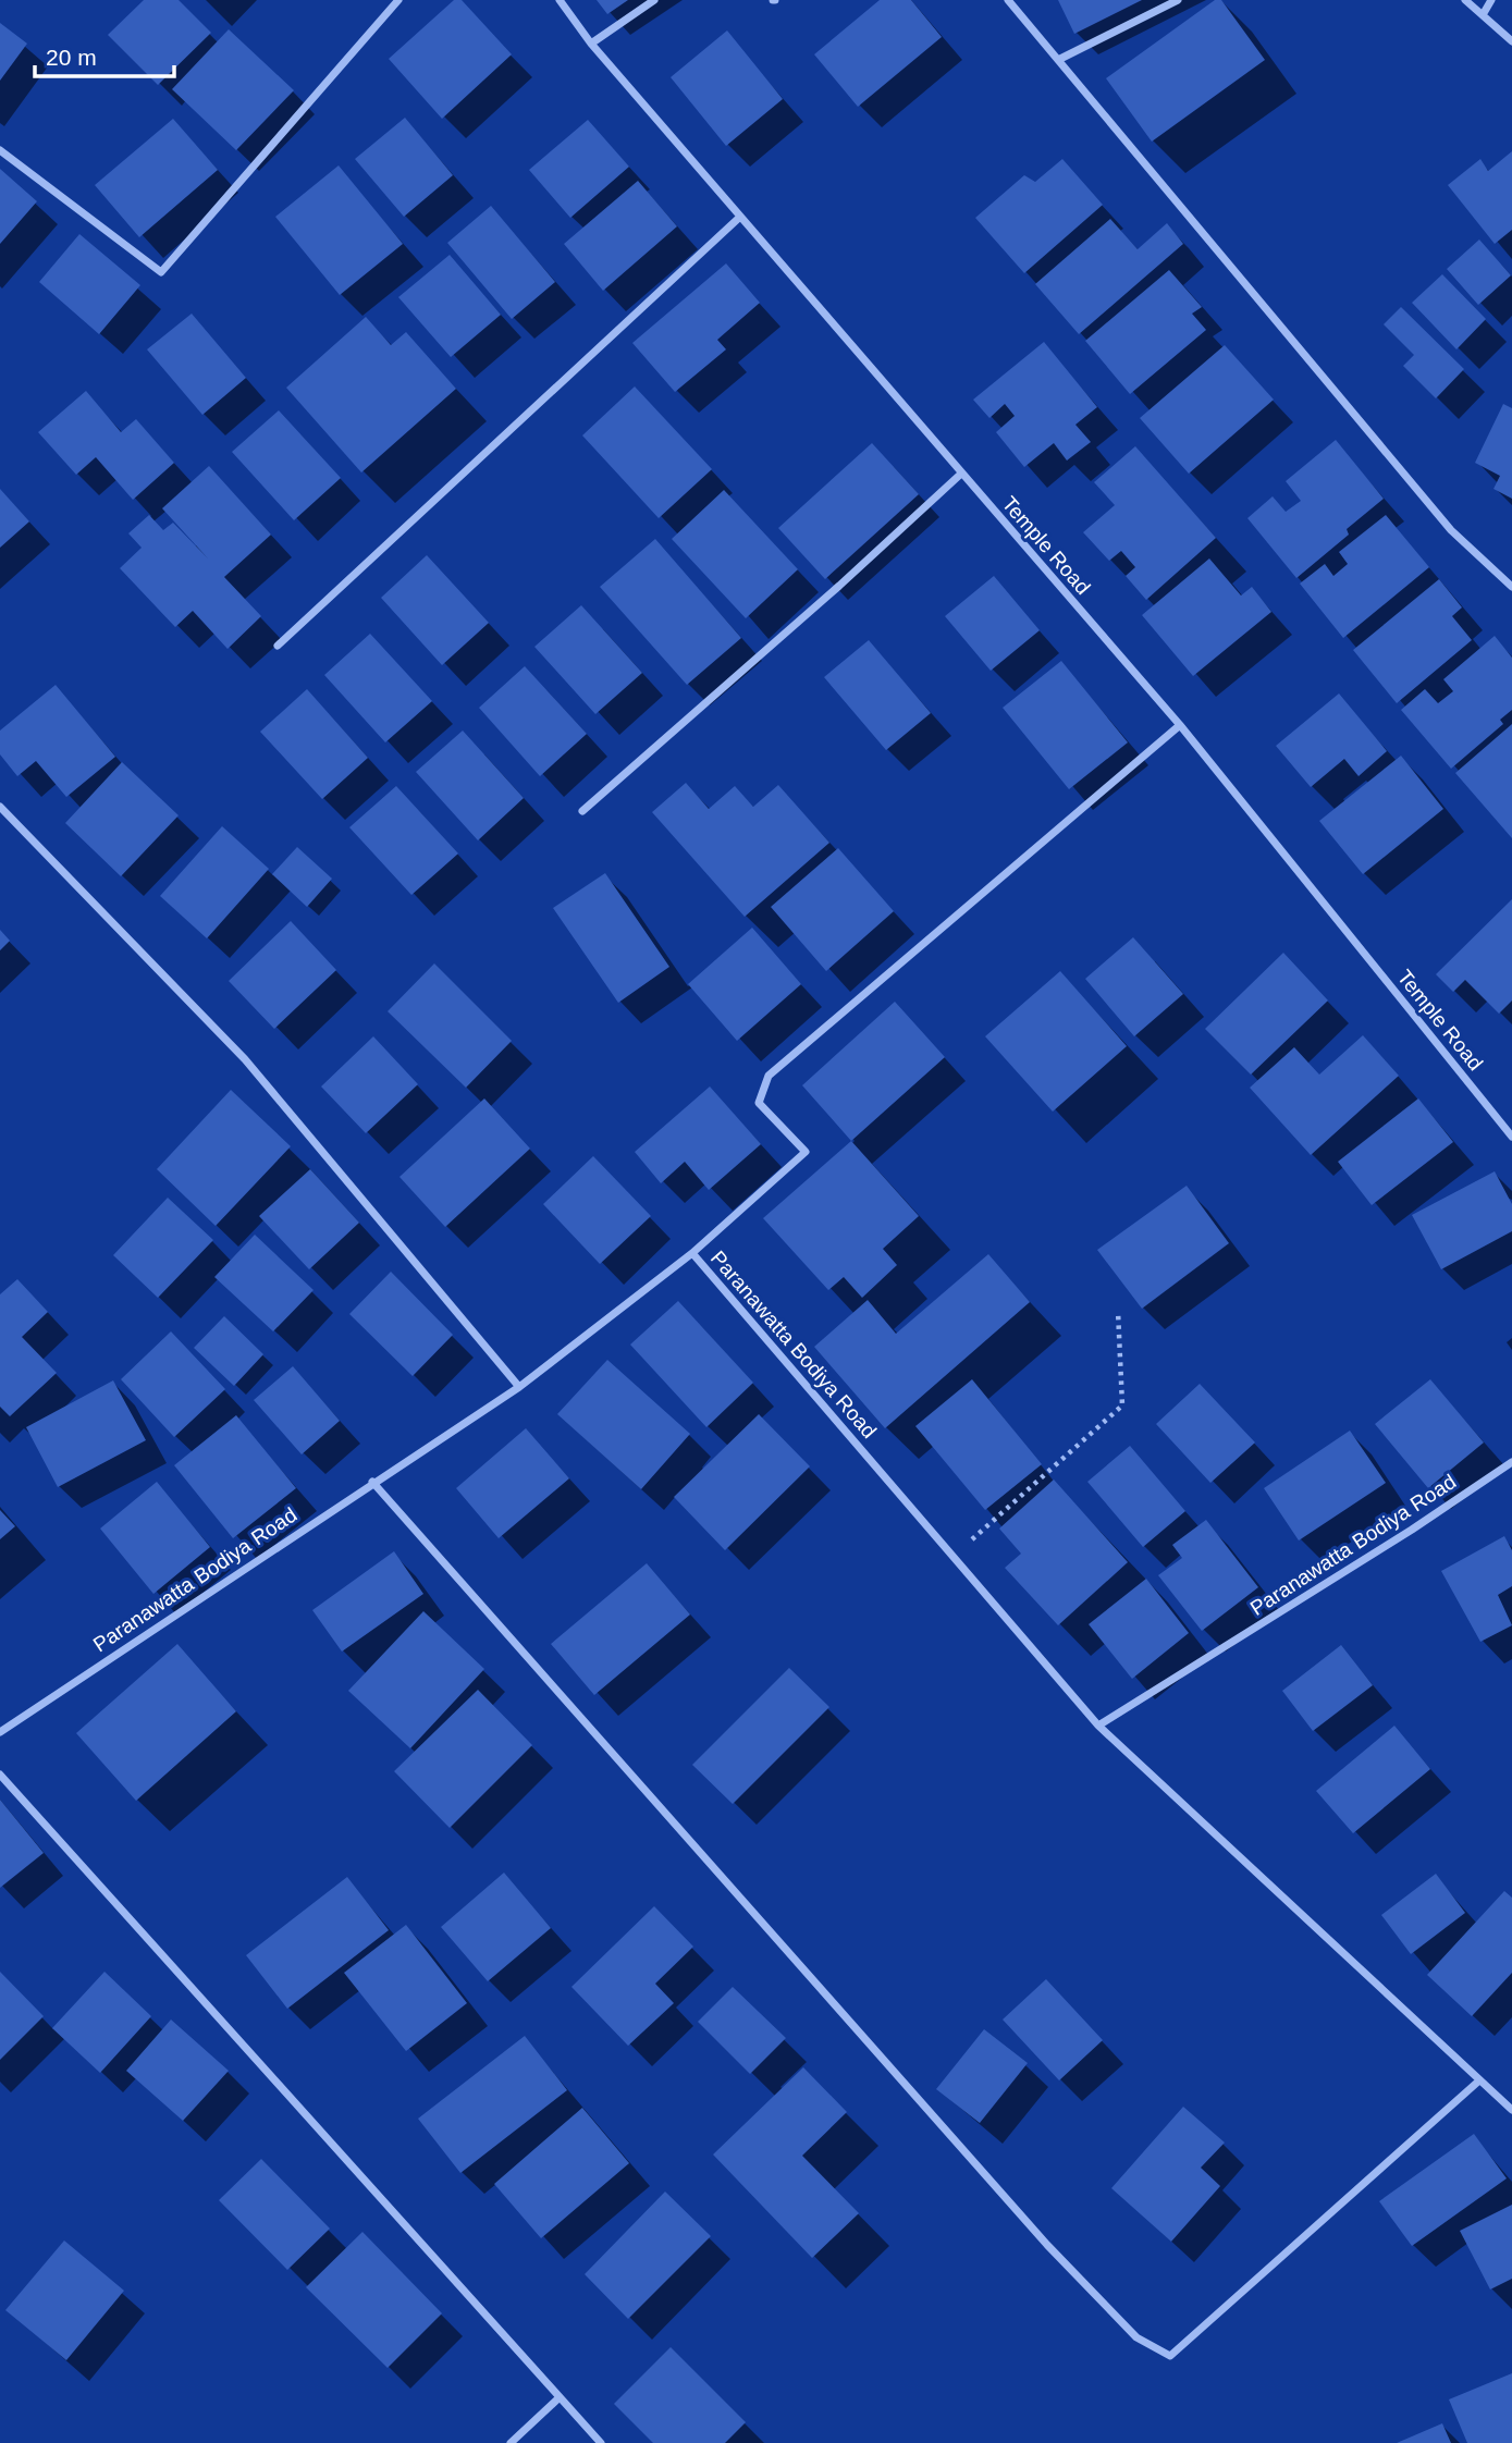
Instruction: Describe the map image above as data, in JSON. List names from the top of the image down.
{
  "streets": {
    "street": ["Temple Road", "Paranawatta Bodiya Road"]
  },
  "scale_bar": "20 m"
}
